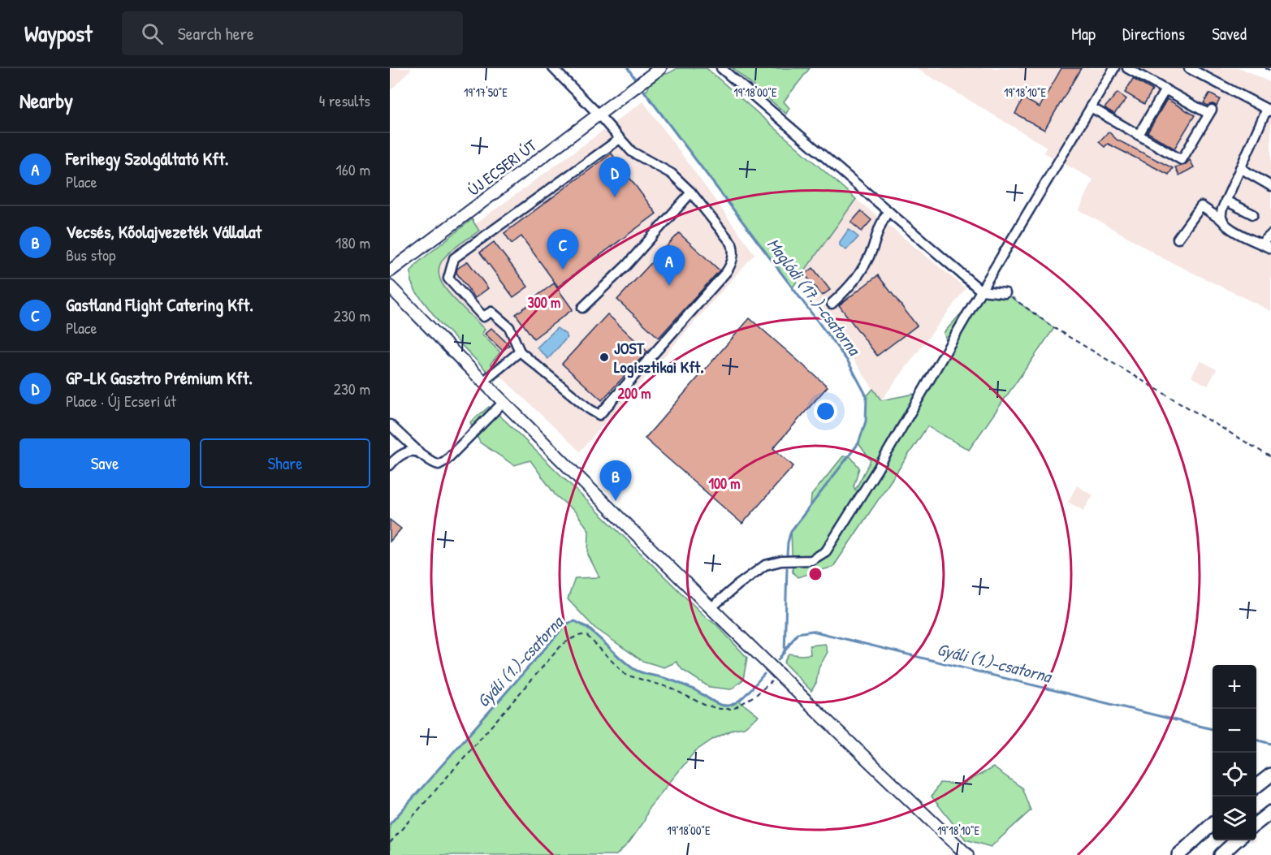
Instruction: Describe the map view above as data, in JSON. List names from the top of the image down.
{
  "streets": {
    "main road": ["ÚJ ECSERI ÚT"]
  },
  "water": ["Maglódi (17.)-csatorna", "Gyáli (1.)-csatorna"],
  "places": ["JOST Logisztikai Kft."],
  "page": {
    "header": "Waypost",
    "search": "Search here",
    "nav": ["Map", "Directions", "Saved"],
    "heading": ["Nearby", "4 results"],
    "list": [
      {
        "mark": "A",
        "name": "Ferihegy Szolgáltató Kft.",
        "note": "Place",
        "value": "160 m"
      },
      {
        "mark": "B",
        "name": "Vecsés, Kőolajvezeték Vállalat",
        "note": "Bus stop",
        "value": "180 m"
      },
      {
        "mark": "C",
        "name": "Gastland Flight Catering Kft.",
        "note": "Place",
        "value": "230 m"
      },
      {
        "mark": "D",
        "name": "GP-LK Gasztro Prémium Kft.",
        "note": "Place · Új Ecseri út",
        "value": "230 m"
      }
    ],
    "pins": [
      "D",
      "C",
      "A",
      "B"
    ],
    "buttons": ["Save", "Share"],
    "map_buttons": ["+", "−"]
  },
  "coordinates": ["19°17'50\"E", "19°18'00\"E", "19°18'10\"E"],
  "rings": ["300 m", "200 m", "100 m"]
}
